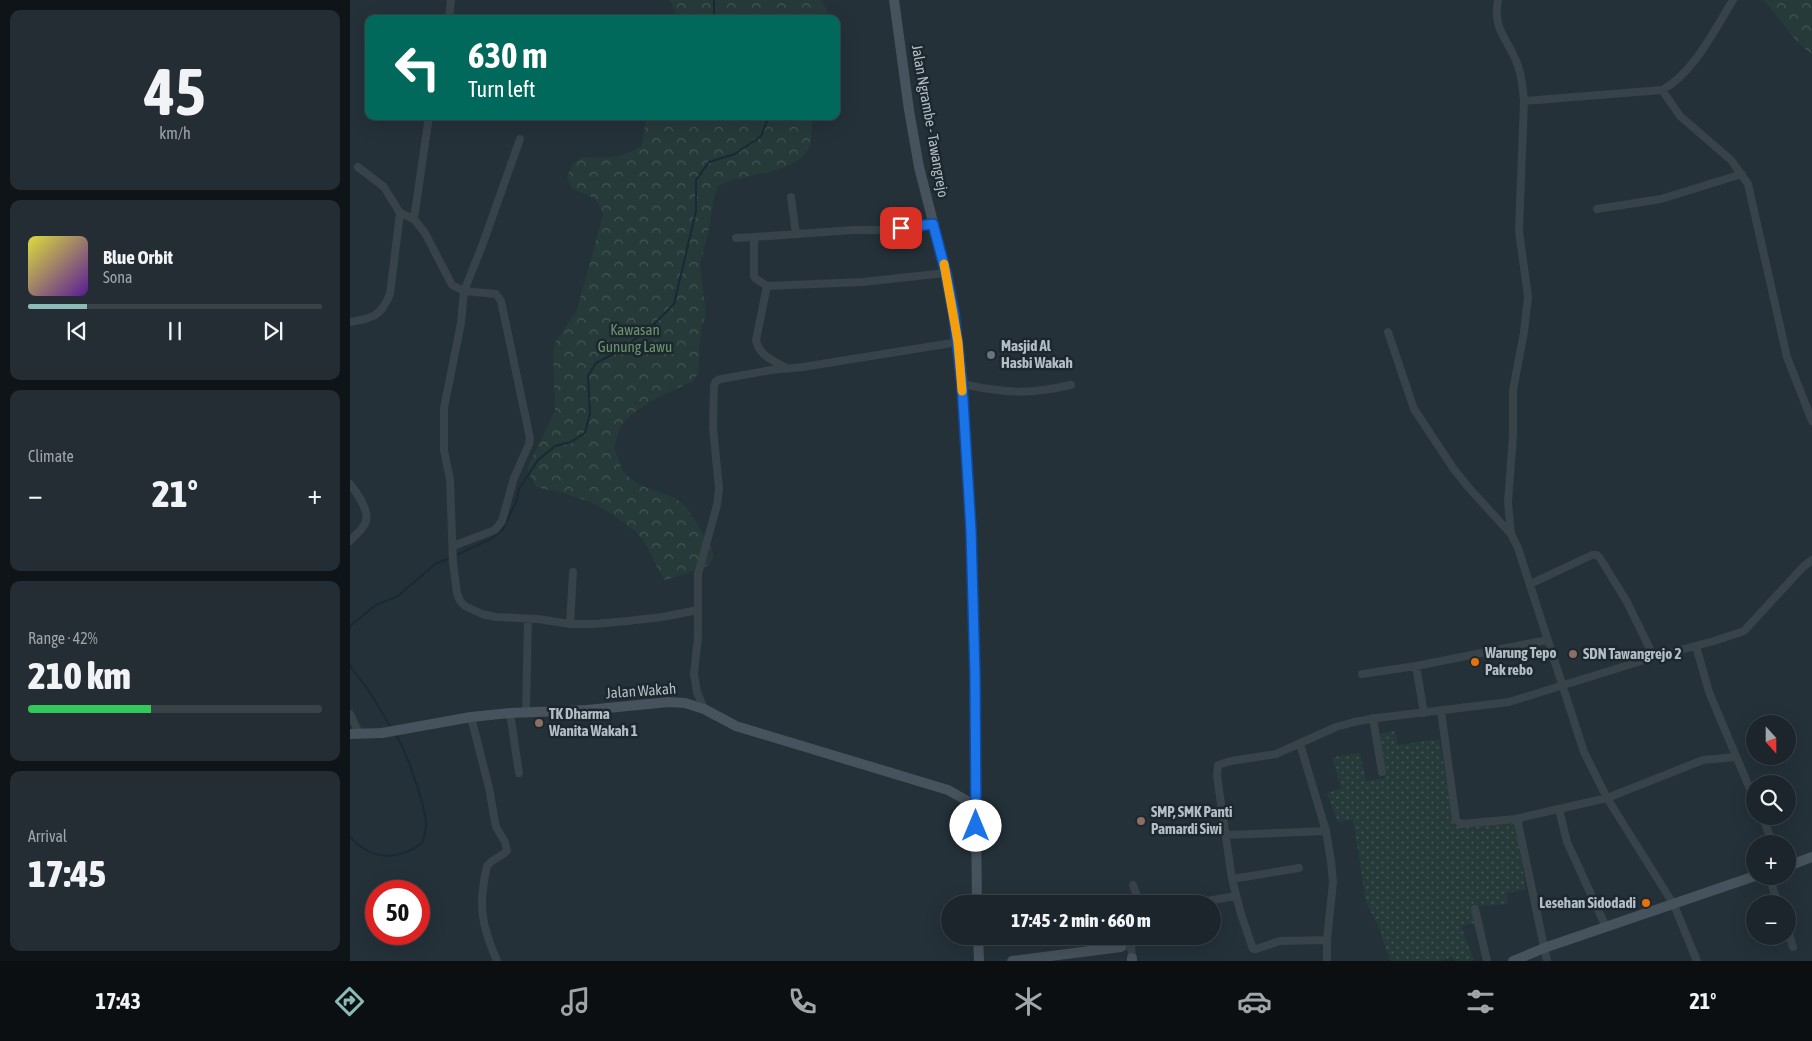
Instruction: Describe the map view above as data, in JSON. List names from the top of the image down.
{
  "streets": {
    "main road": ["Jalan Ngrambe - Tawangrejo", "Jalan Wakah"]
  },
  "crossings": [
    ["Jalan Ngrambe - Tawangrejo", "Jalan Wakah"]
  ],
  "parks": ["Kawasan Gunung Lawu"],
  "places": [
    "Masjid Al Hasbi Wakah",
    "SDN Tawangrejo 2",
    "Warung Tepo Pak rebo",
    "TK Dharma Wanita Wakah 1",
    "SMP, SMK Panti Pamardi Siwi",
    "Lesehan Sidodadi"
  ],
  "north": "bottom",
  "page": {
    "tile": [
      ["45", "km/h"],
      "Climate",
      ["Range · 42%", "210 km"],
      ["Arrival", "17:45"]
    ],
    "turn": ["630 m", "Turn left"],
    "song": ["Blue Orbit", "Sona"],
    "heat": ["−", "21°", "+"],
    "map_buttons": ["+", "−"],
    "limit": "50",
    "trip": "17:45 · 2 min · 660 m",
    "tabs": ["17:43", "21°"]
  }
}
